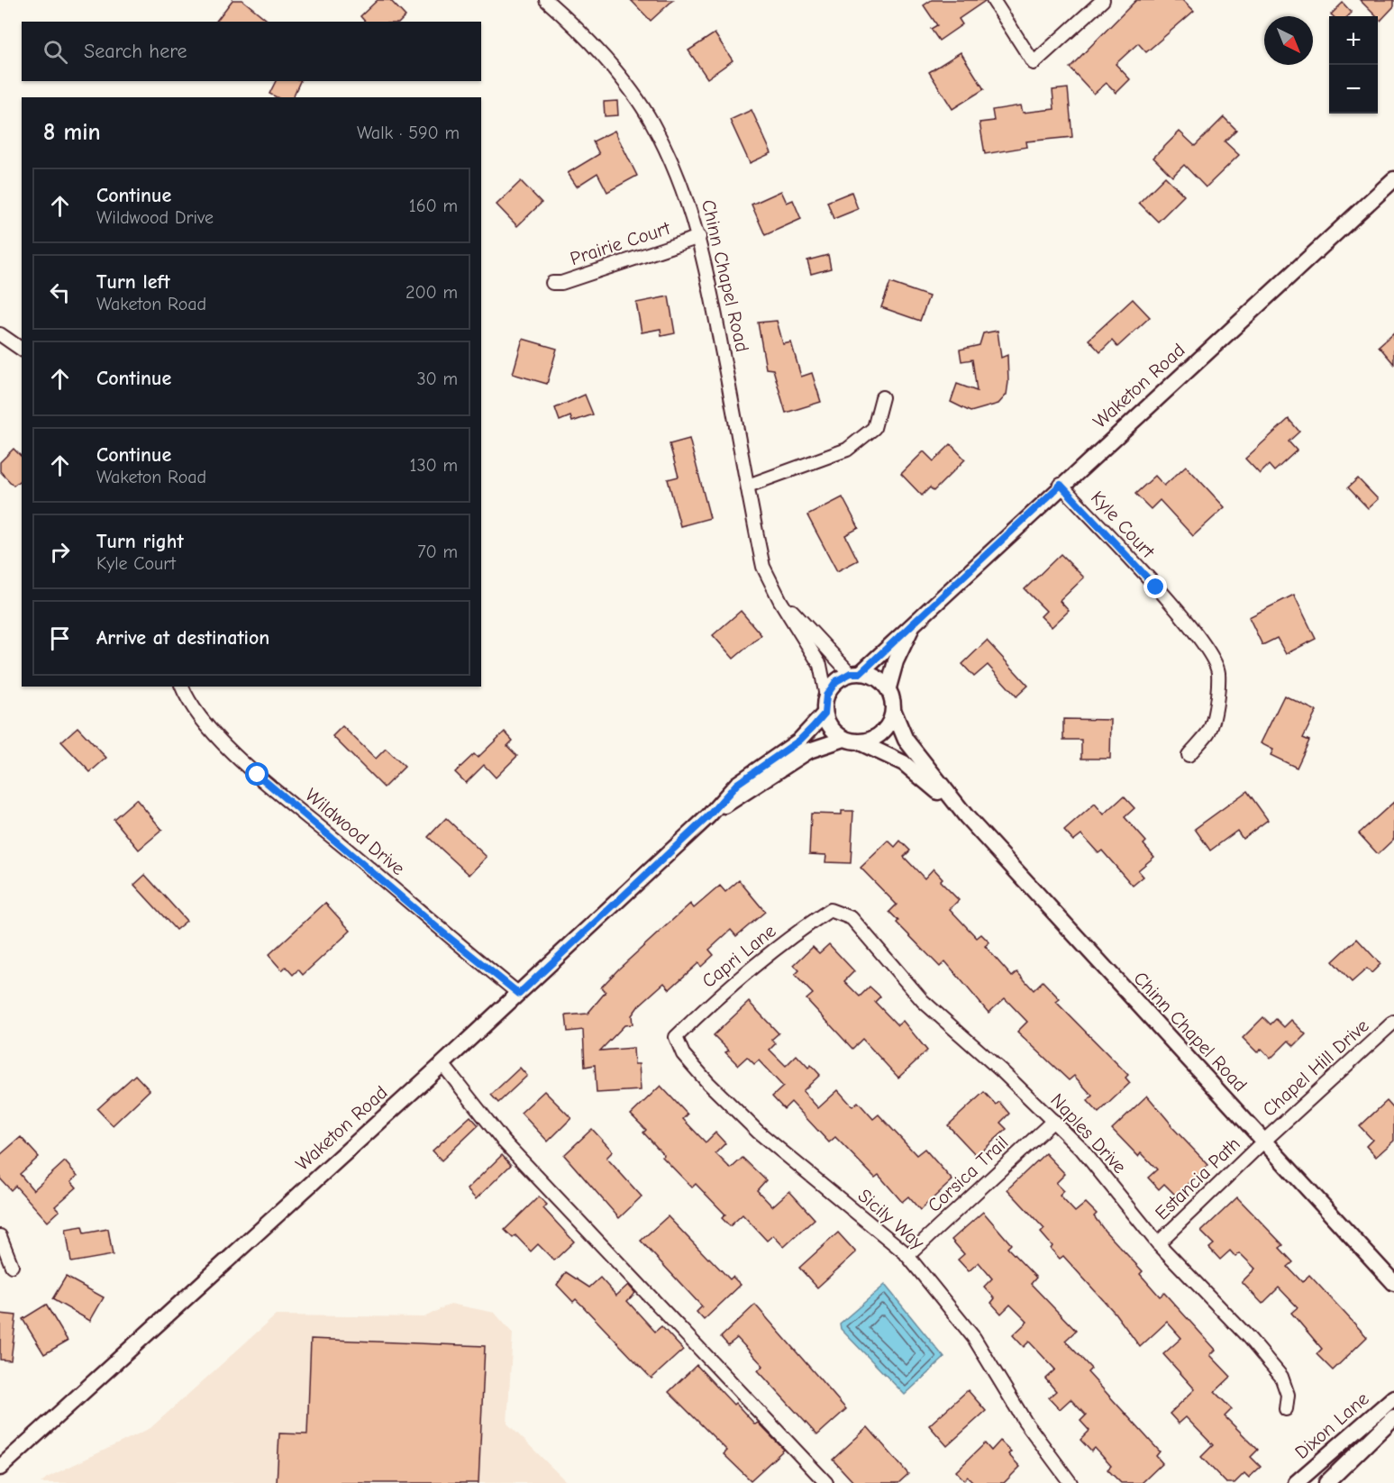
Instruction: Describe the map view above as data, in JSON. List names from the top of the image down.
{
  "streets": {
    "street": [
      "Prairie Court",
      "Chinn Chapel Road",
      "Waketon Road",
      "Kyle Court",
      "Wildwood Drive",
      "Capri Lane",
      "Chapel Hill Drive",
      "Naples Drive",
      "Corsica Trail",
      "Estancia Path",
      "Sicily Way",
      "Dixon Lane"
    ]
  },
  "crossings": [
    ["Prairie Court", "Chinn Chapel Road"],
    ["Chinn Chapel Road", "Waketon Road"],
    ["Chinn Chapel Road", "Chapel Hill Drive"],
    ["Chinn Chapel Road", "Estancia Path"],
    ["Waketon Road", "Kyle Court"],
    ["Waketon Road", "Wildwood Drive"],
    ["Capri Lane", "Naples Drive"],
    ["Capri Lane", "Sicily Way"],
    ["Chapel Hill Drive", "Estancia Path"],
    ["Naples Drive", "Corsica Trail"],
    ["Naples Drive", "Estancia Path"],
    ["Corsica Trail", "Sicily Way"]
  ],
  "north": "bottom right",
  "page": {
    "map_buttons": ["+", "−"],
    "search": "Search here",
    "heading": ["8 min", "Walk · 590 m"],
    "list": [
      ["Continue", "Wildwood Drive", "160 m"],
      ["Turn left", "Waketon Road", "200 m"],
      ["Continue", "30 m"],
      ["Continue", "Waketon Road", "130 m"],
      ["Turn right", "Kyle Court", "70 m"],
      "Arrive at destination"
    ]
  }
}
